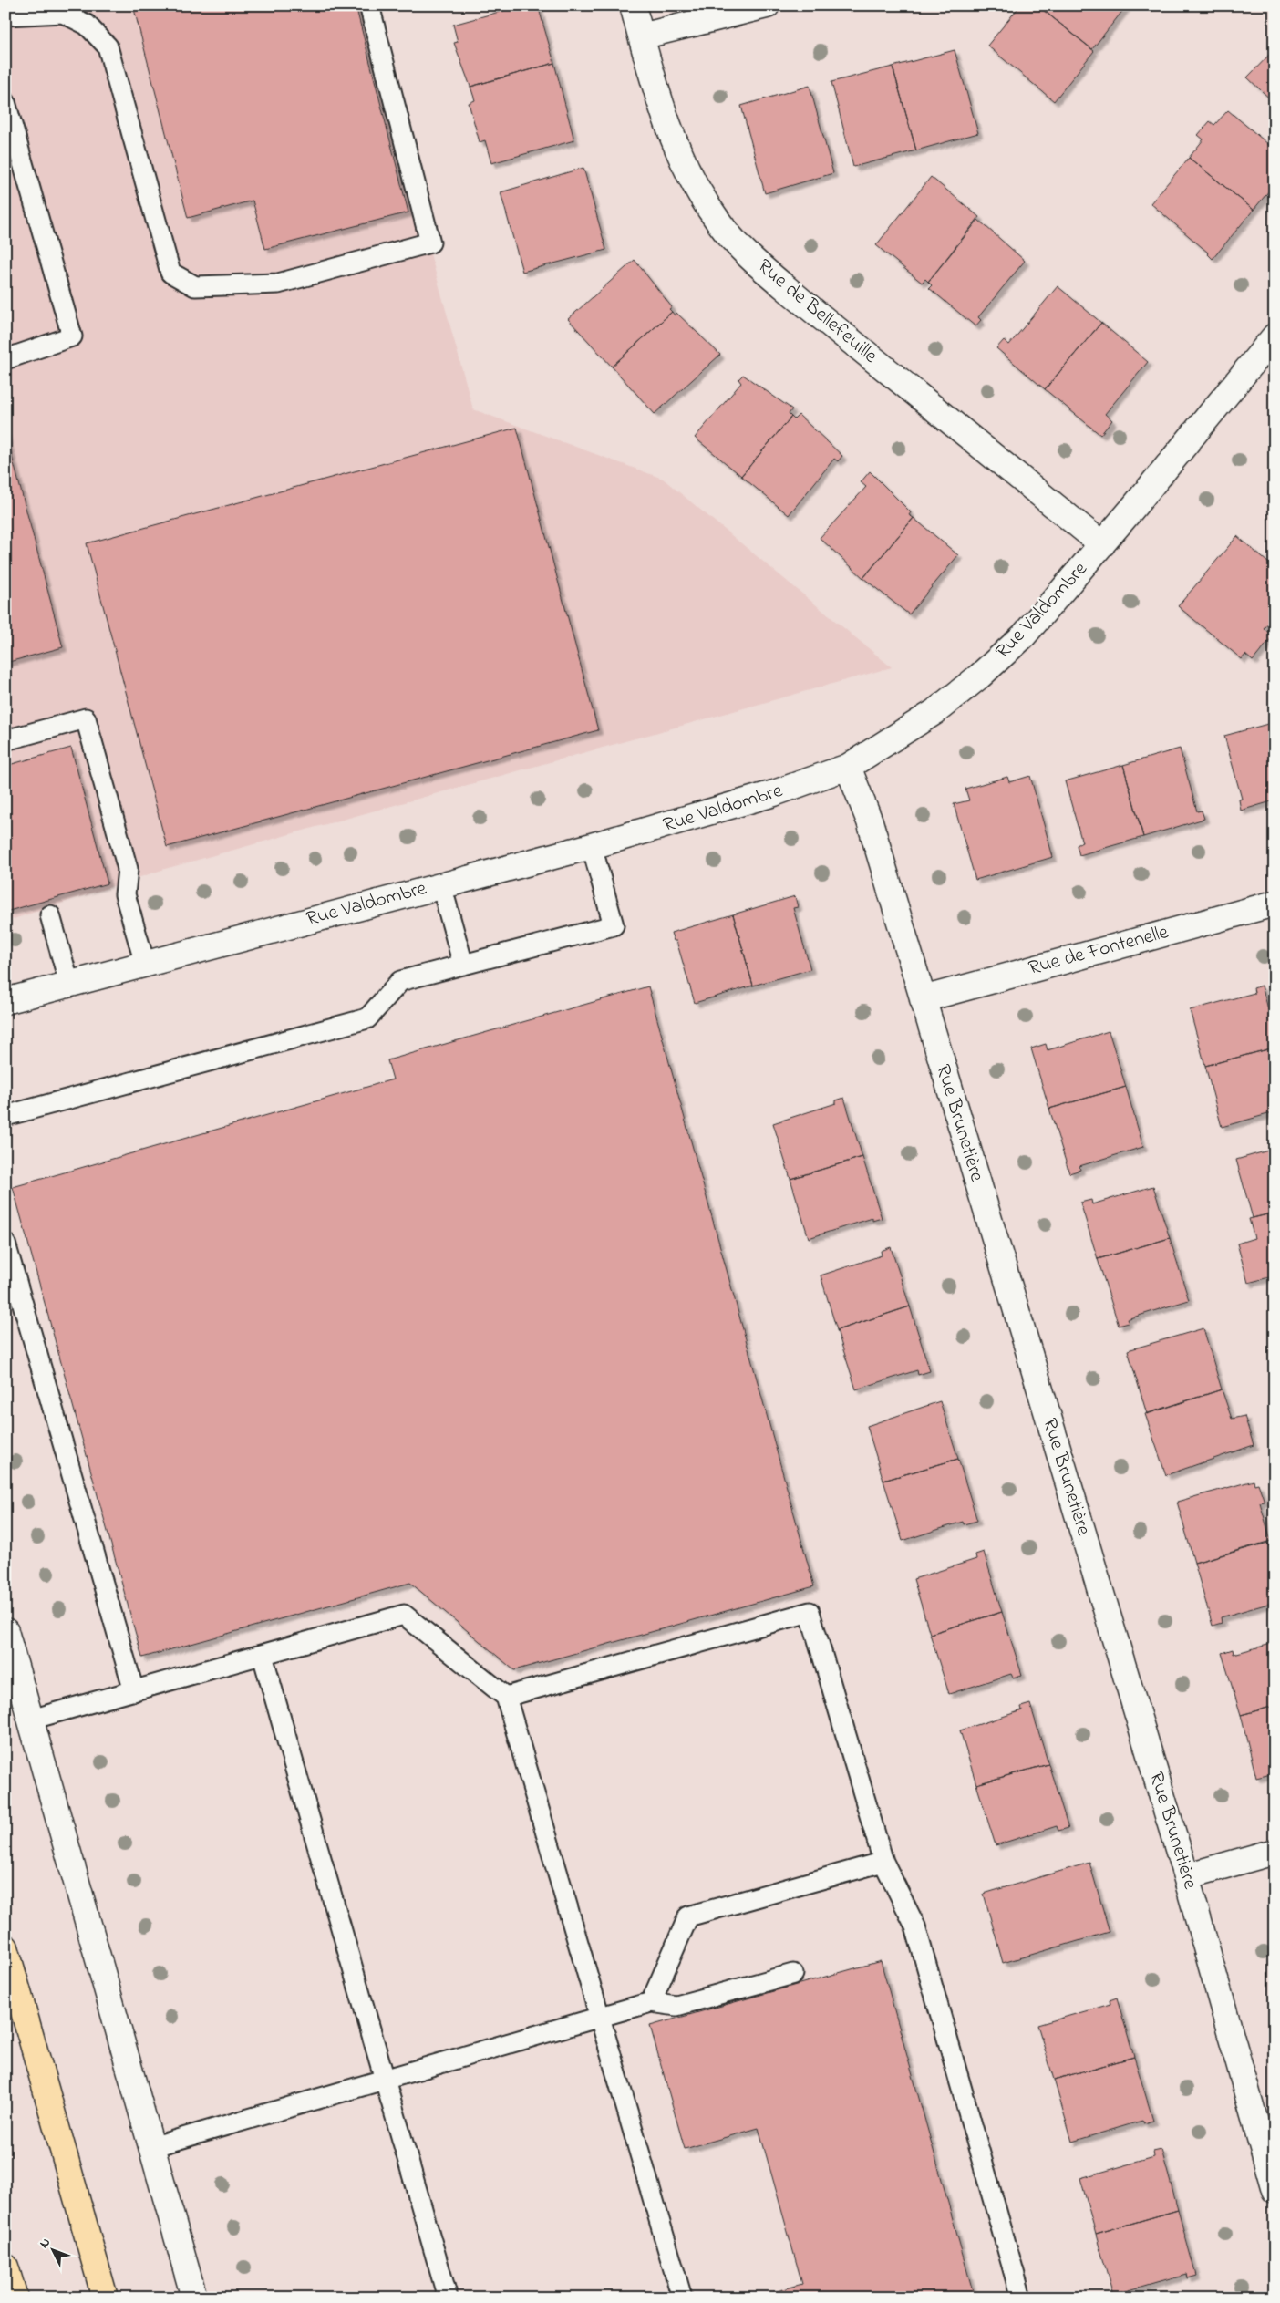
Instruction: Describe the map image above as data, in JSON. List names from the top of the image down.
{
  "streets": {
    "street": [
      "Rue de Bellefeuille",
      "Rue Valdombre",
      "Rue de Fontenelle",
      "Rue Brunetière"
    ]
  },
  "crossings": [
    ["Rue de Bellefeuille", "Rue Valdombre"],
    ["Rue Valdombre", "Rue Brunetière"],
    ["Rue de Fontenelle", "Rue Brunetière"]
  ],
  "north": "top left"
}
